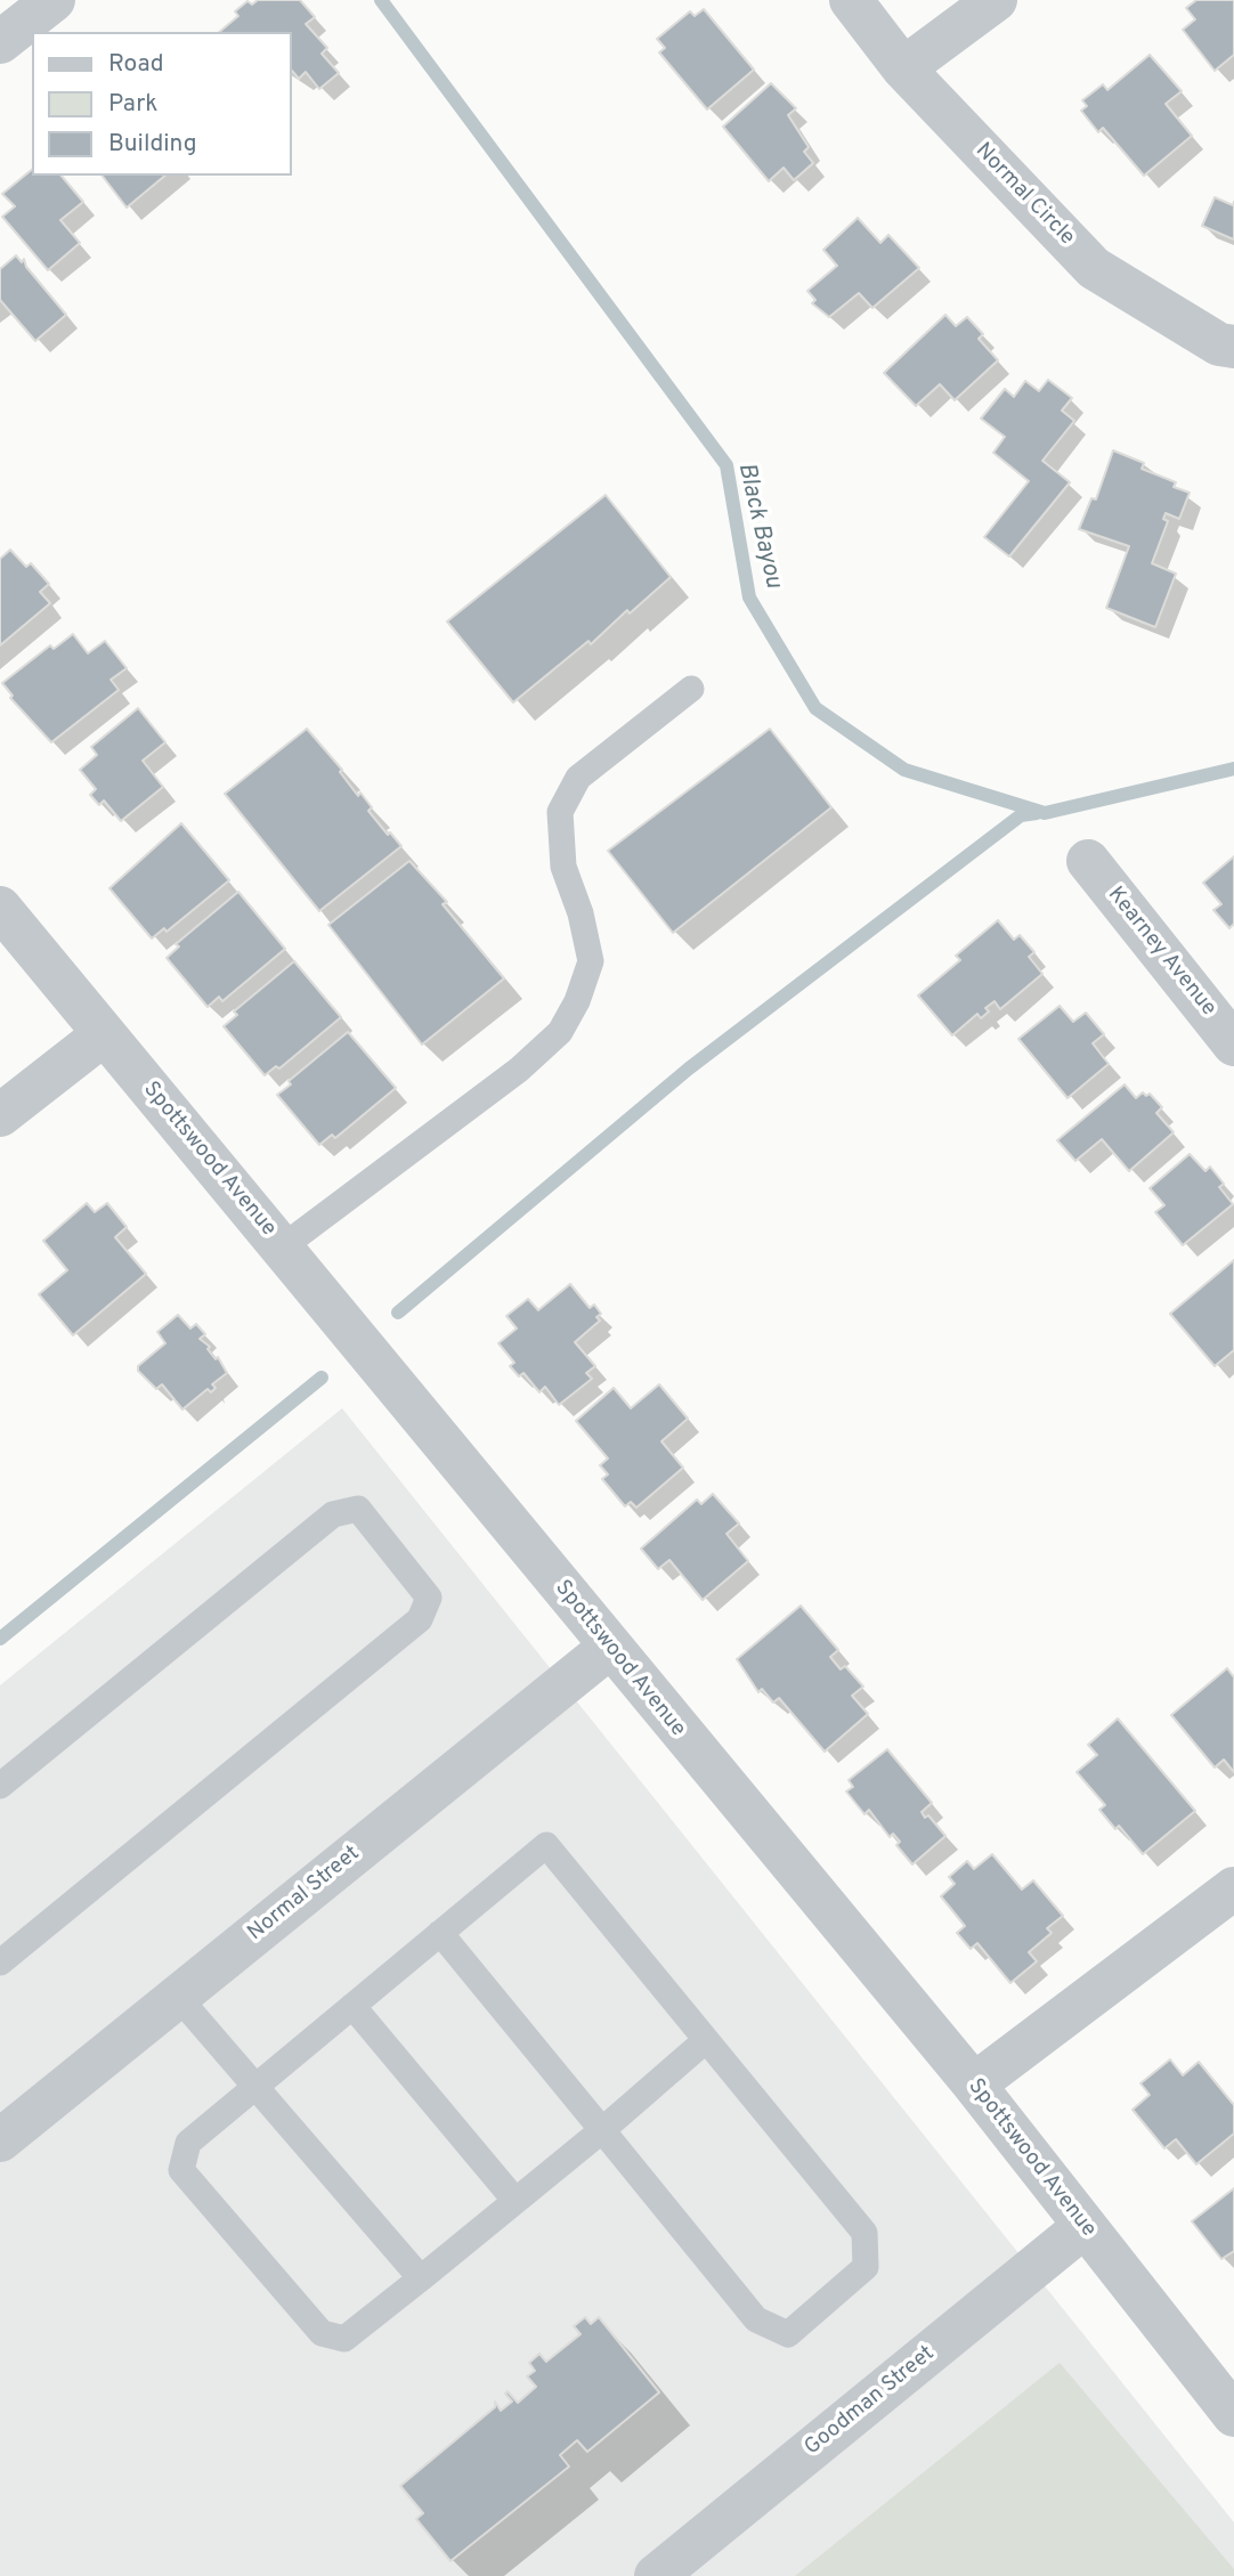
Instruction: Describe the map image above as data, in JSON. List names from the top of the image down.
{
  "streets": {
    "street": [
      "Normal Circle",
      "Kearney Avenue",
      "Spottswood Avenue",
      "Normal Street",
      "Goodman Street"
    ]
  },
  "crossings": [
    ["Spottswood Avenue", "Normal Street"],
    ["Spottswood Avenue", "Goodman Street"]
  ],
  "water": ["Black Bayou"],
  "legend": ["Road", "Park", "Building"]
}
